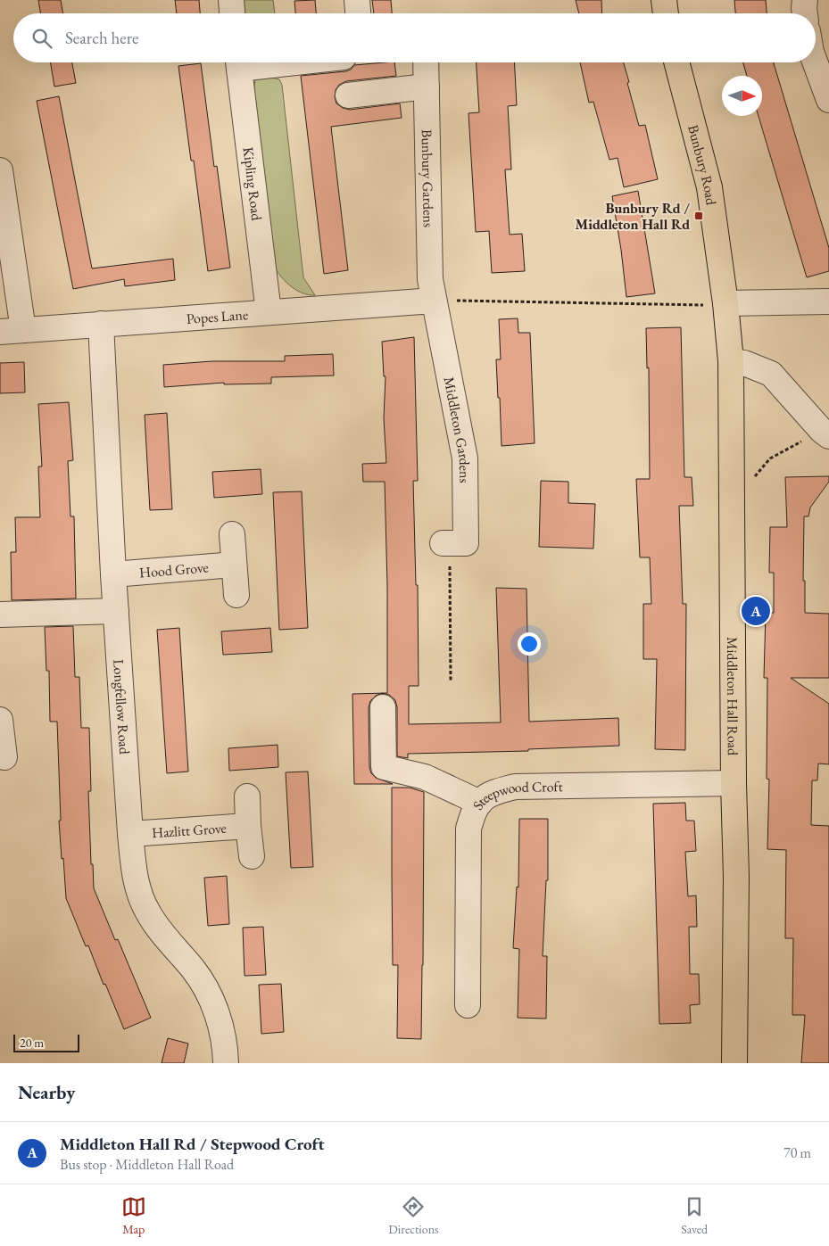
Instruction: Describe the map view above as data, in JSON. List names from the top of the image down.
{
  "streets": {
    "main road": ["Bunbury Road", "Middleton Hall Road"],
    "street": [
      "Bunbury Gardens",
      "Kipling Road",
      "Popes Lane",
      "Middleton Gardens",
      "Hood Grove",
      "Longfellow Road",
      "Steepwood Croft",
      "Hazlitt Grove"
    ]
  },
  "crossings": [
    ["Bunbury Road", "Middleton Hall Road"],
    ["Bunbury Gardens", "Popes Lane"],
    ["Bunbury Gardens", "Middleton Gardens"],
    ["Kipling Road", "Popes Lane"],
    ["Popes Lane", "Middleton Gardens"],
    ["Popes Lane", "Longfellow Road"],
    ["Hood Grove", "Longfellow Road"],
    ["Middleton Hall Road", "Steepwood Croft"],
    ["Longfellow Road", "Hazlitt Grove"]
  ],
  "places": {
    "transit": ["Bunbury Rd / Middleton Hall Rd"]
  },
  "scale_bar": "20 m",
  "north": "right",
  "page": {
    "search": "Search here",
    "pins": "A",
    "scale": "20 m",
    "heading": "Nearby",
    "list": [
      {
        "mark": "A",
        "name": "Middleton Hall Rd / Stepwood Croft",
        "note": "Bus stop · Middleton Hall Road",
        "value": "70 m"
      }
    ],
    "nav": ["Map", "Directions", "Saved"]
  }
}
